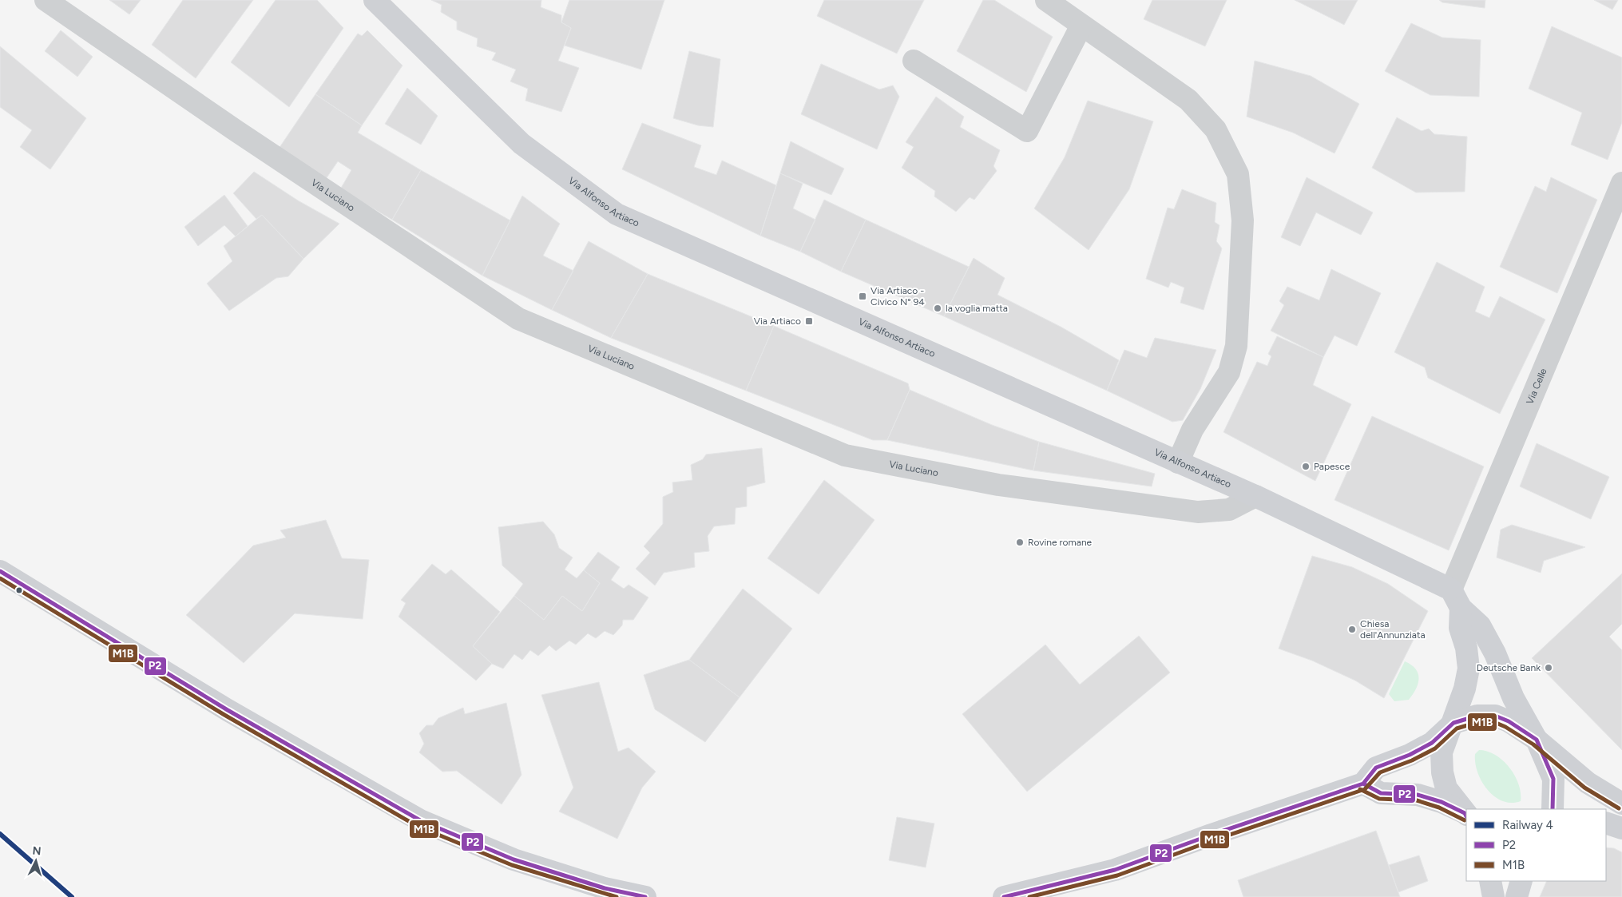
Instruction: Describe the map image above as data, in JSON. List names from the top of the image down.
{
  "streets": {
    "main road": ["Via Alfonso Artiaco"],
    "street": ["Via Luciano", "Via Celle"]
  },
  "crossings": [
    ["Via Luciano", "Via Alfonso Artiaco"],
    ["Via Alfonso Artiaco", "Via Celle"]
  ],
  "places": {
    "transit": ["Via Artiaco - Civico N° 94", "Via Artiaco"],
    "other": [
      "la voglia matta",
      "Papesce",
      "Rovine romane",
      "Chiesa dell'Annunziata",
      "Deutsche Bank"
    ]
  },
  "lines": ["transit line P2", "transit line M1B", "rail line 4"],
  "legend": ["Railway 4", "P2", "M1B"],
  "north": "top"
}
